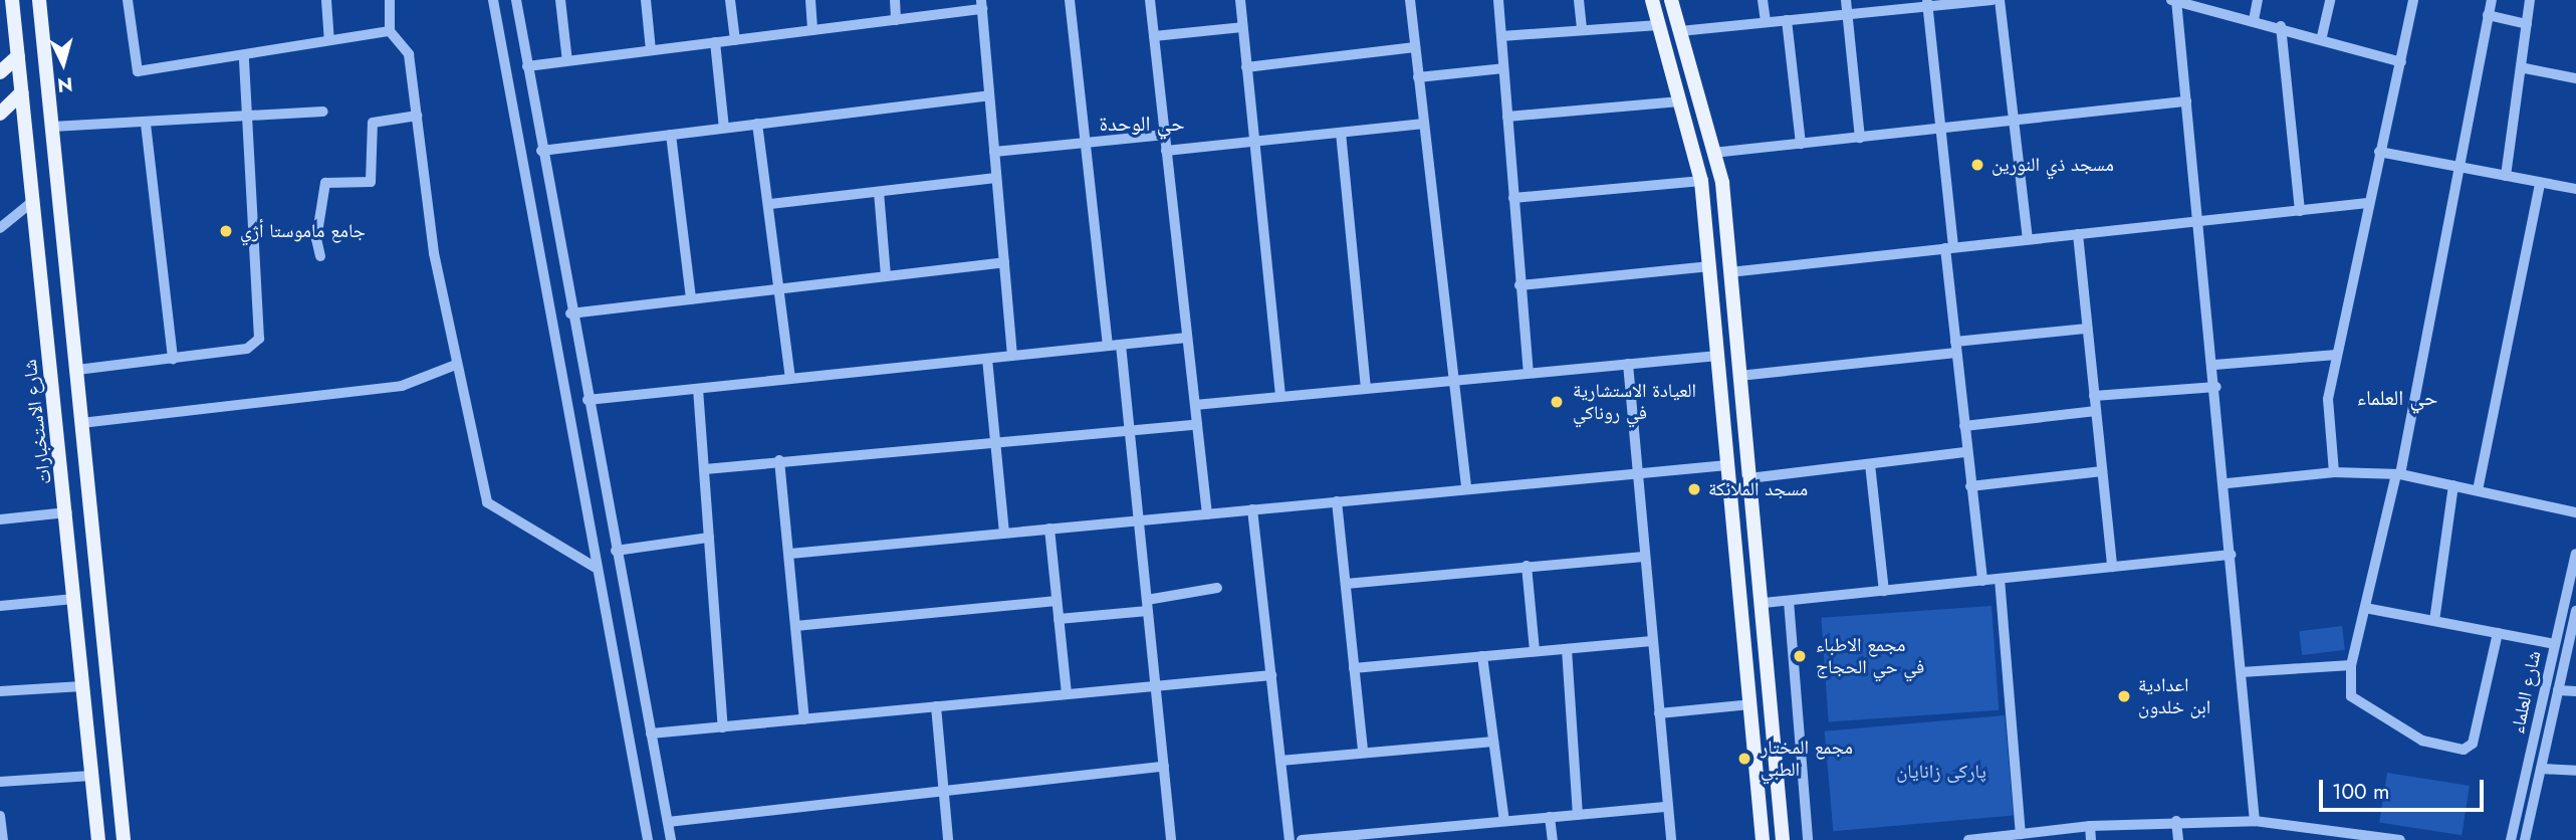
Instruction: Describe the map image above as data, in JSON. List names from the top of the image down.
{
  "streets": {
    "main road": ["شارع الاستخبارات"],
    "street": ["شارع العلماء"]
  },
  "districts": ["حي الوحدة", "حي العلماء"],
  "parks": ["پارکی زانایان"],
  "places": [
    "مسجد ذي النورين",
    "جامع ماموستا أژي",
    "العيادة الاستشارية في روناكي",
    "مسجد الملائكة",
    "مجمع الاطباء في حي الحجاج",
    "اعدادية ابن خلدون",
    "مجمع المختار الطبي"
  ],
  "scale_bar": "100 m",
  "north": "bottom"
}
